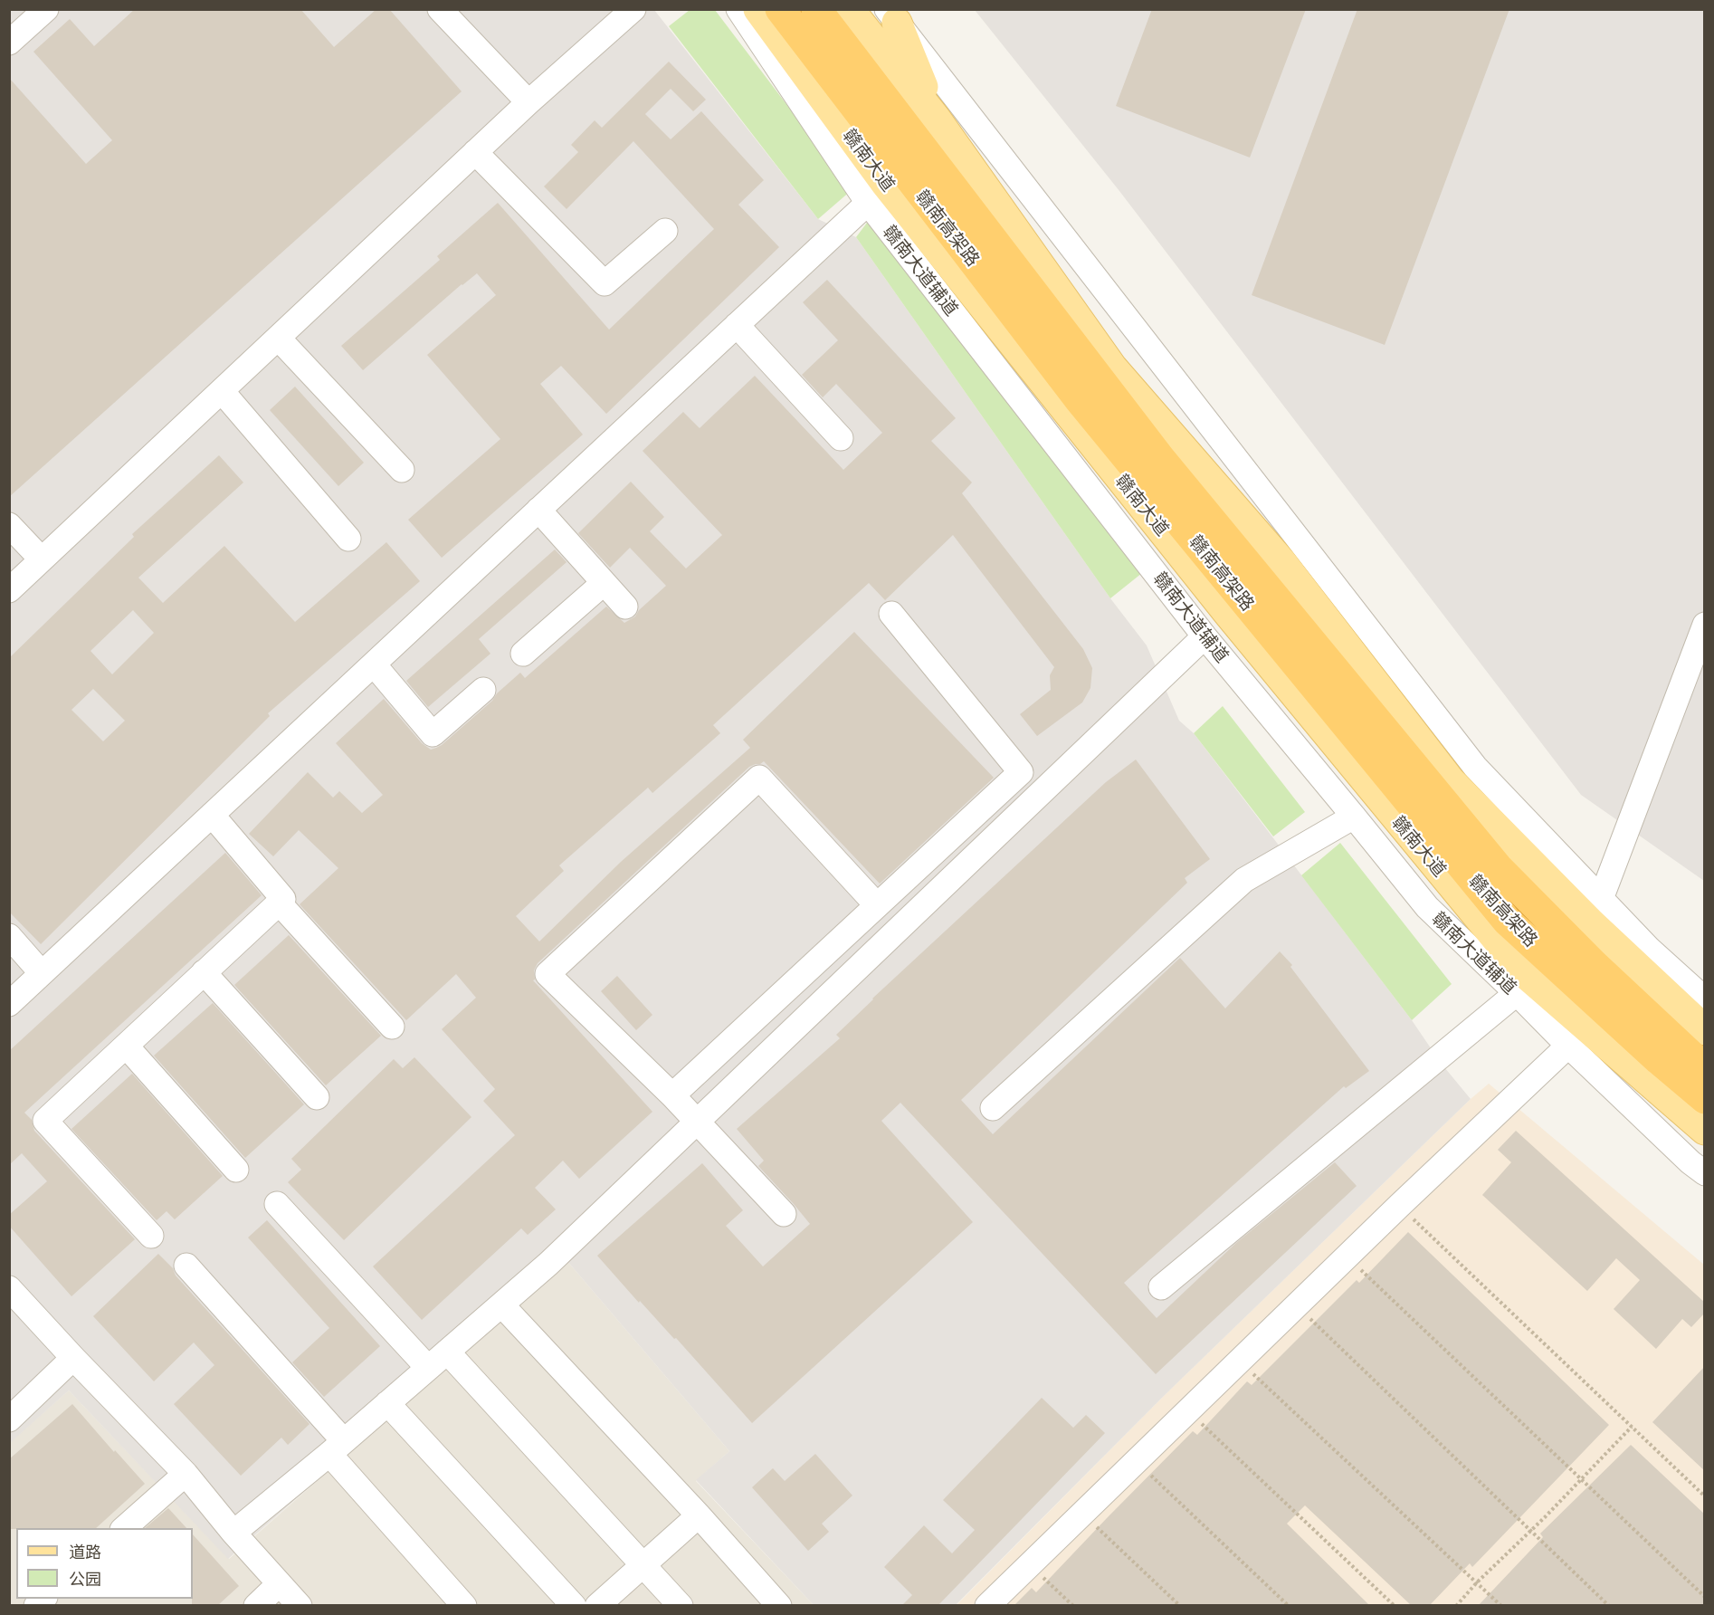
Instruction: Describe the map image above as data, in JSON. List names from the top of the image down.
{
  "streets": {
    "highway": ["赣南高架路"],
    "main road": ["赣南大道"],
    "street": ["赣南大道辅道"]
  },
  "crossings": [
    ["赣南大道", "赣南大道辅道"]
  ],
  "legend": ["道路", "公园"]
}
